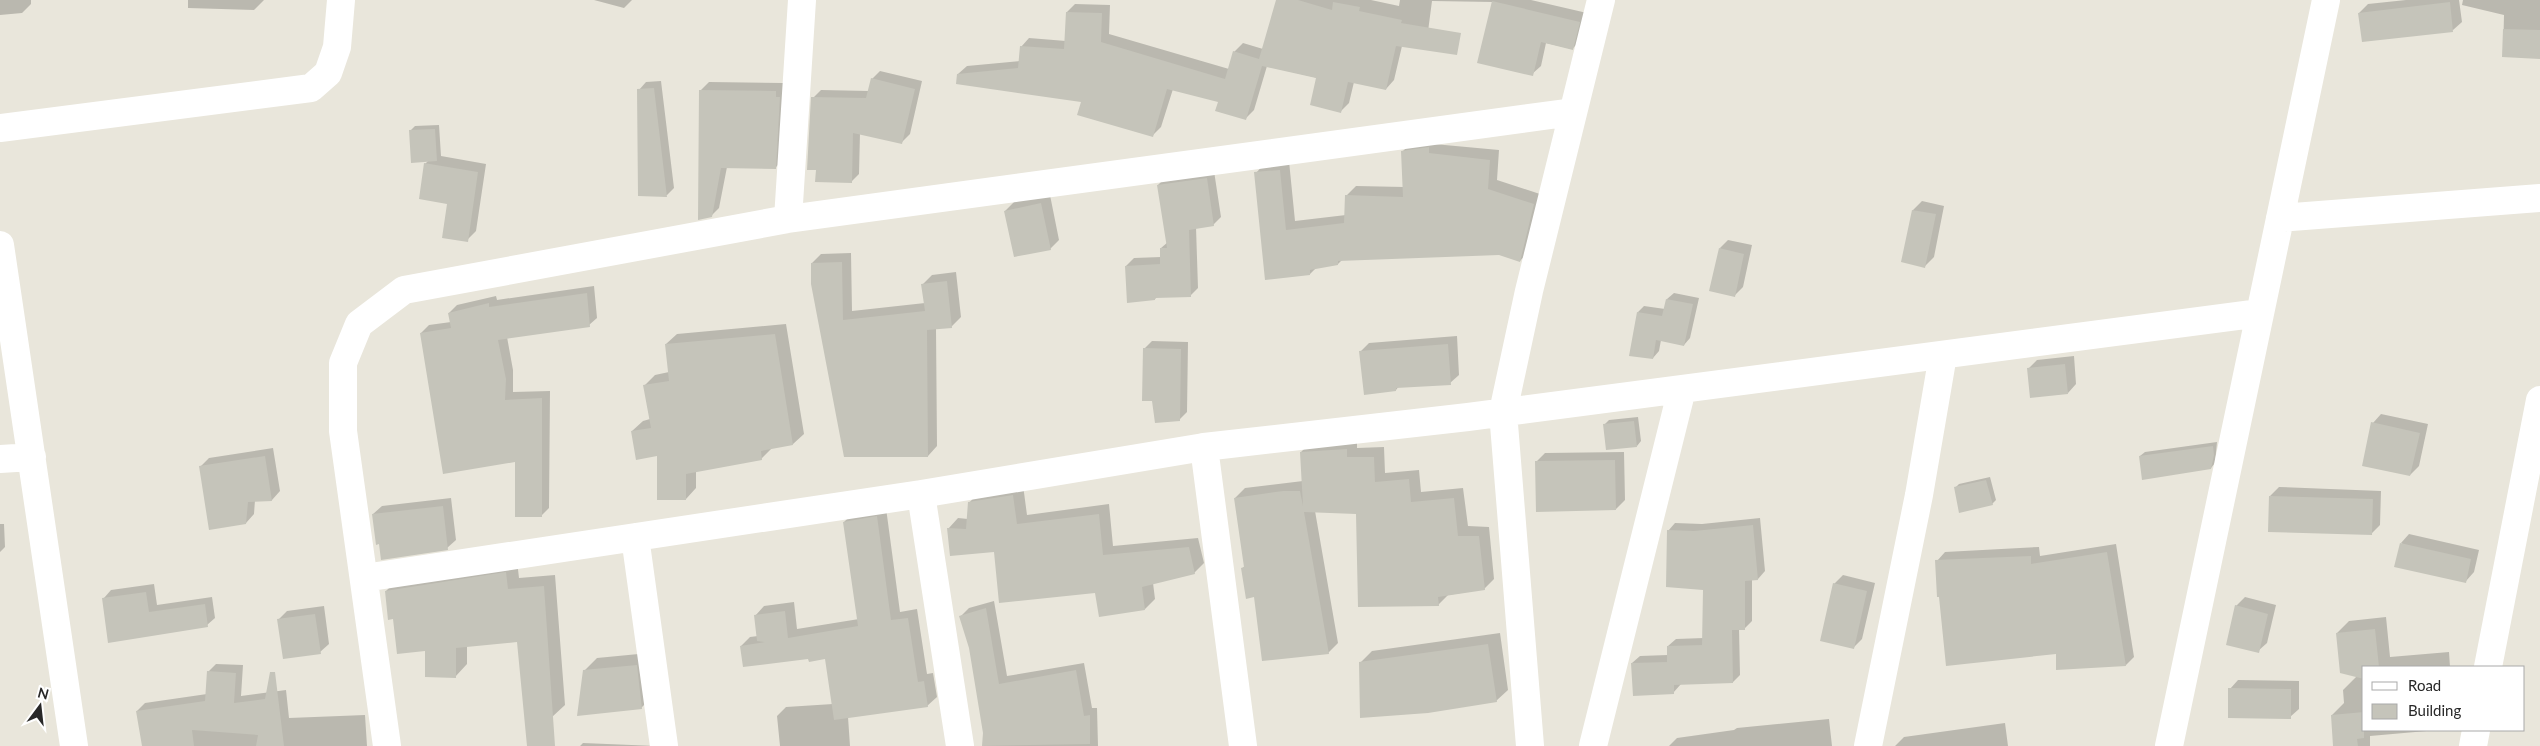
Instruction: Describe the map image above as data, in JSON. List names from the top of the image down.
{
  "legend": ["Road", "Building"],
  "north": "top"
}
